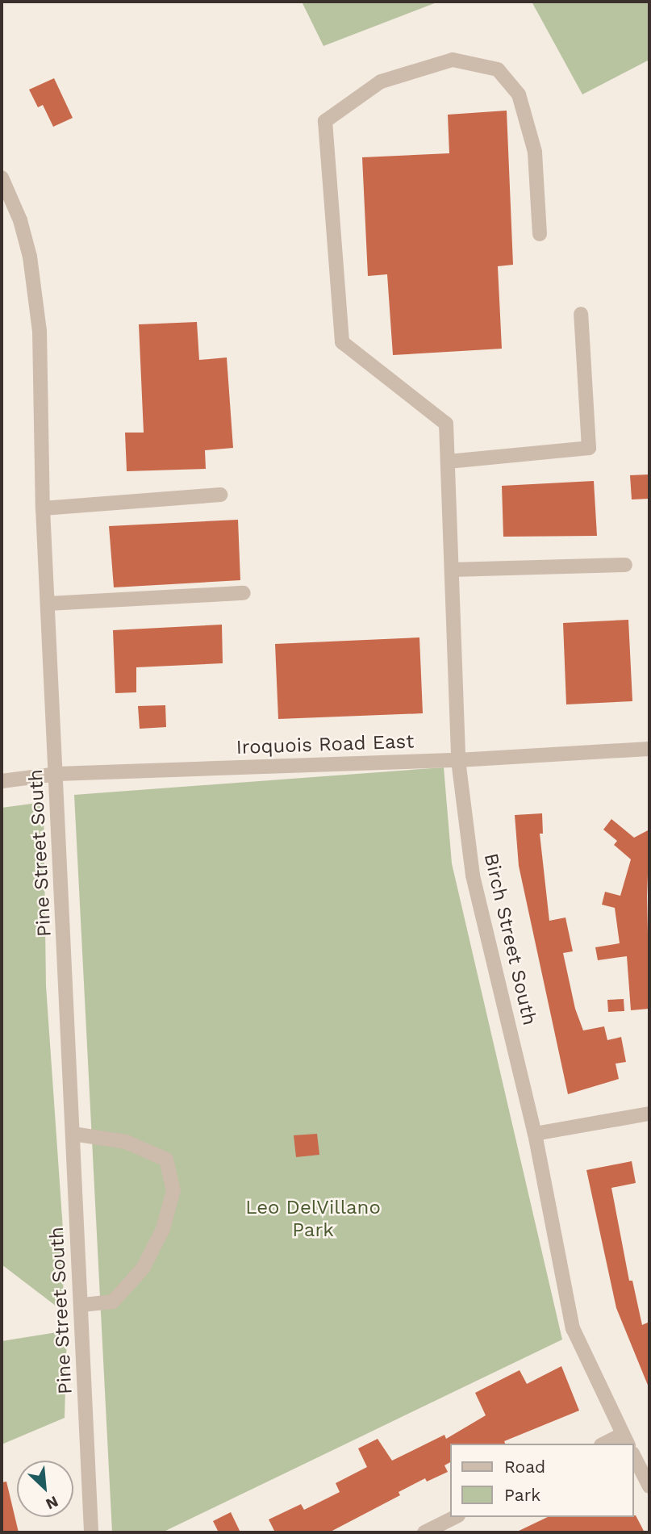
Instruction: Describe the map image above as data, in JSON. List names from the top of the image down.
{
  "streets": {
    "street": ["Iroquois Road East", "Pine Street South", "Birch Street South"]
  },
  "crossings": [
    ["Iroquois Road East", "Pine Street South"],
    ["Iroquois Road East", "Birch Street South"]
  ],
  "parks": ["Leo DelVillano Park"],
  "legend": ["Road", "Park"],
  "north": "bottom right"
}
